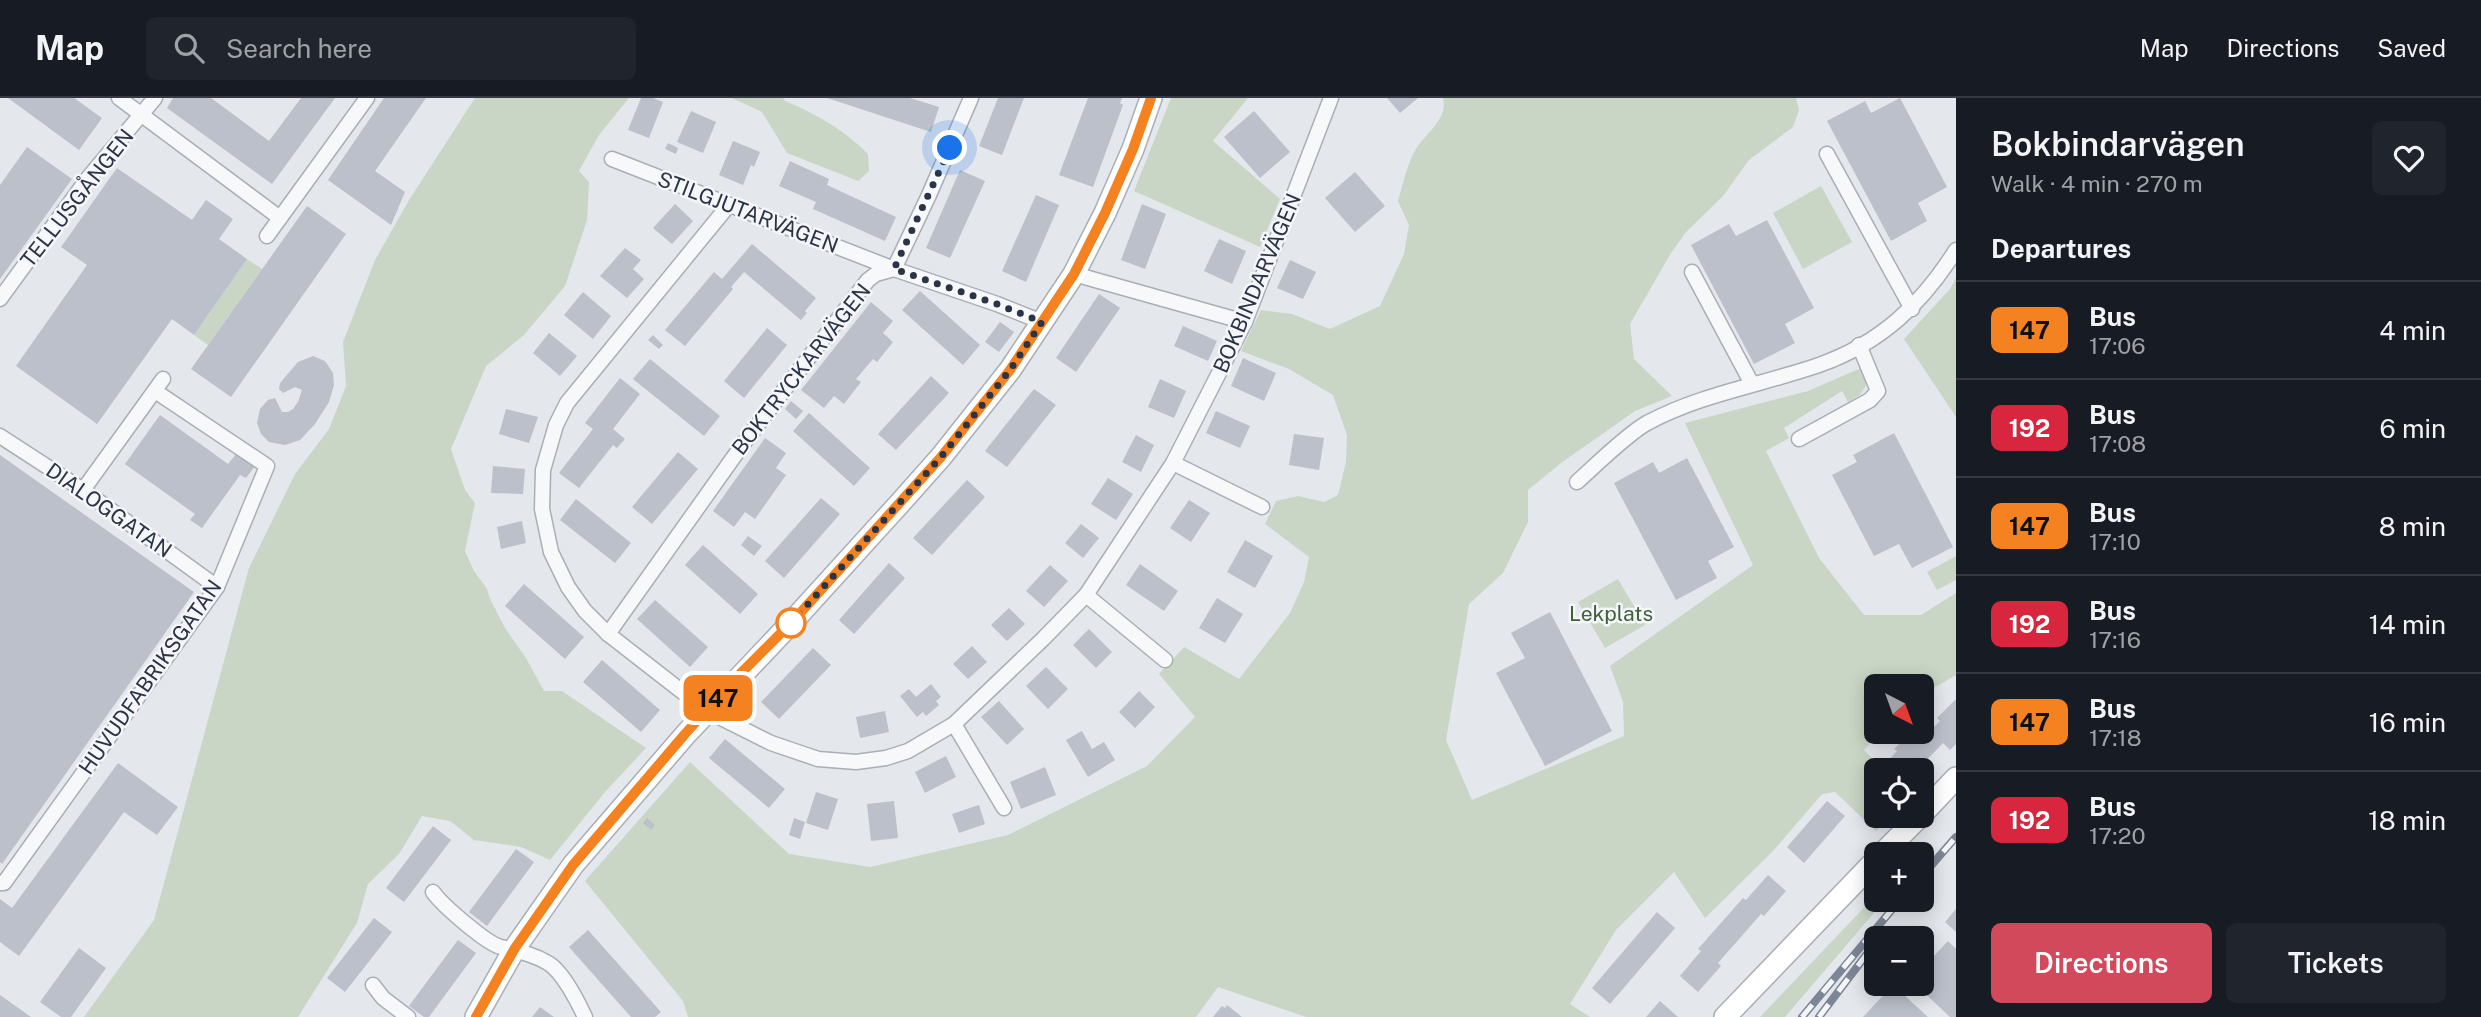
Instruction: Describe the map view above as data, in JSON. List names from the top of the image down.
{
  "streets": {
    "street": [
      "TELLUSGÅNGEN",
      "STILGJUTARVÄGEN",
      "BOKBINDARVÄGEN",
      "BOKTRYCKARVÄGEN",
      "DIALOGGATAN",
      "HUVUDFABRIKSGATAN"
    ]
  },
  "crossings": [
    ["STILGJUTARVÄGEN", "BOKBINDARVÄGEN"],
    ["STILGJUTARVÄGEN", "BOKTRYCKARVÄGEN"],
    ["BOKBINDARVÄGEN", "BOKTRYCKARVÄGEN"],
    ["DIALOGGATAN", "HUVUDFABRIKSGATAN"]
  ],
  "parks": ["Lekplats"],
  "lines": ["bus line 147"],
  "north": "bottom right",
  "page": {
    "header": "Map",
    "search": "Search here",
    "nav": ["Map", "Directions", "Saved"],
    "on_map": "147",
    "heading": [
      ["Bokbindarvägen", "Walk · 4 min · 270 m"],
      "Departures"
    ],
    "list": [
      {
        "mark": "147",
        "name": "Bus",
        "note": "17:06",
        "value": "4 min"
      },
      {
        "mark": "192",
        "name": "Bus",
        "note": "17:08",
        "value": "6 min"
      },
      {
        "mark": "147",
        "name": "Bus",
        "note": "17:10",
        "value": "8 min"
      },
      {
        "mark": "192",
        "name": "Bus",
        "note": "17:16",
        "value": "14 min"
      },
      {
        "mark": "147",
        "name": "Bus",
        "note": "17:18",
        "value": "16 min"
      },
      {
        "mark": "192",
        "name": "Bus",
        "note": "17:20",
        "value": "18 min"
      }
    ],
    "map_buttons": ["+", "−"],
    "buttons": ["Directions", "Tickets"]
  }
}
